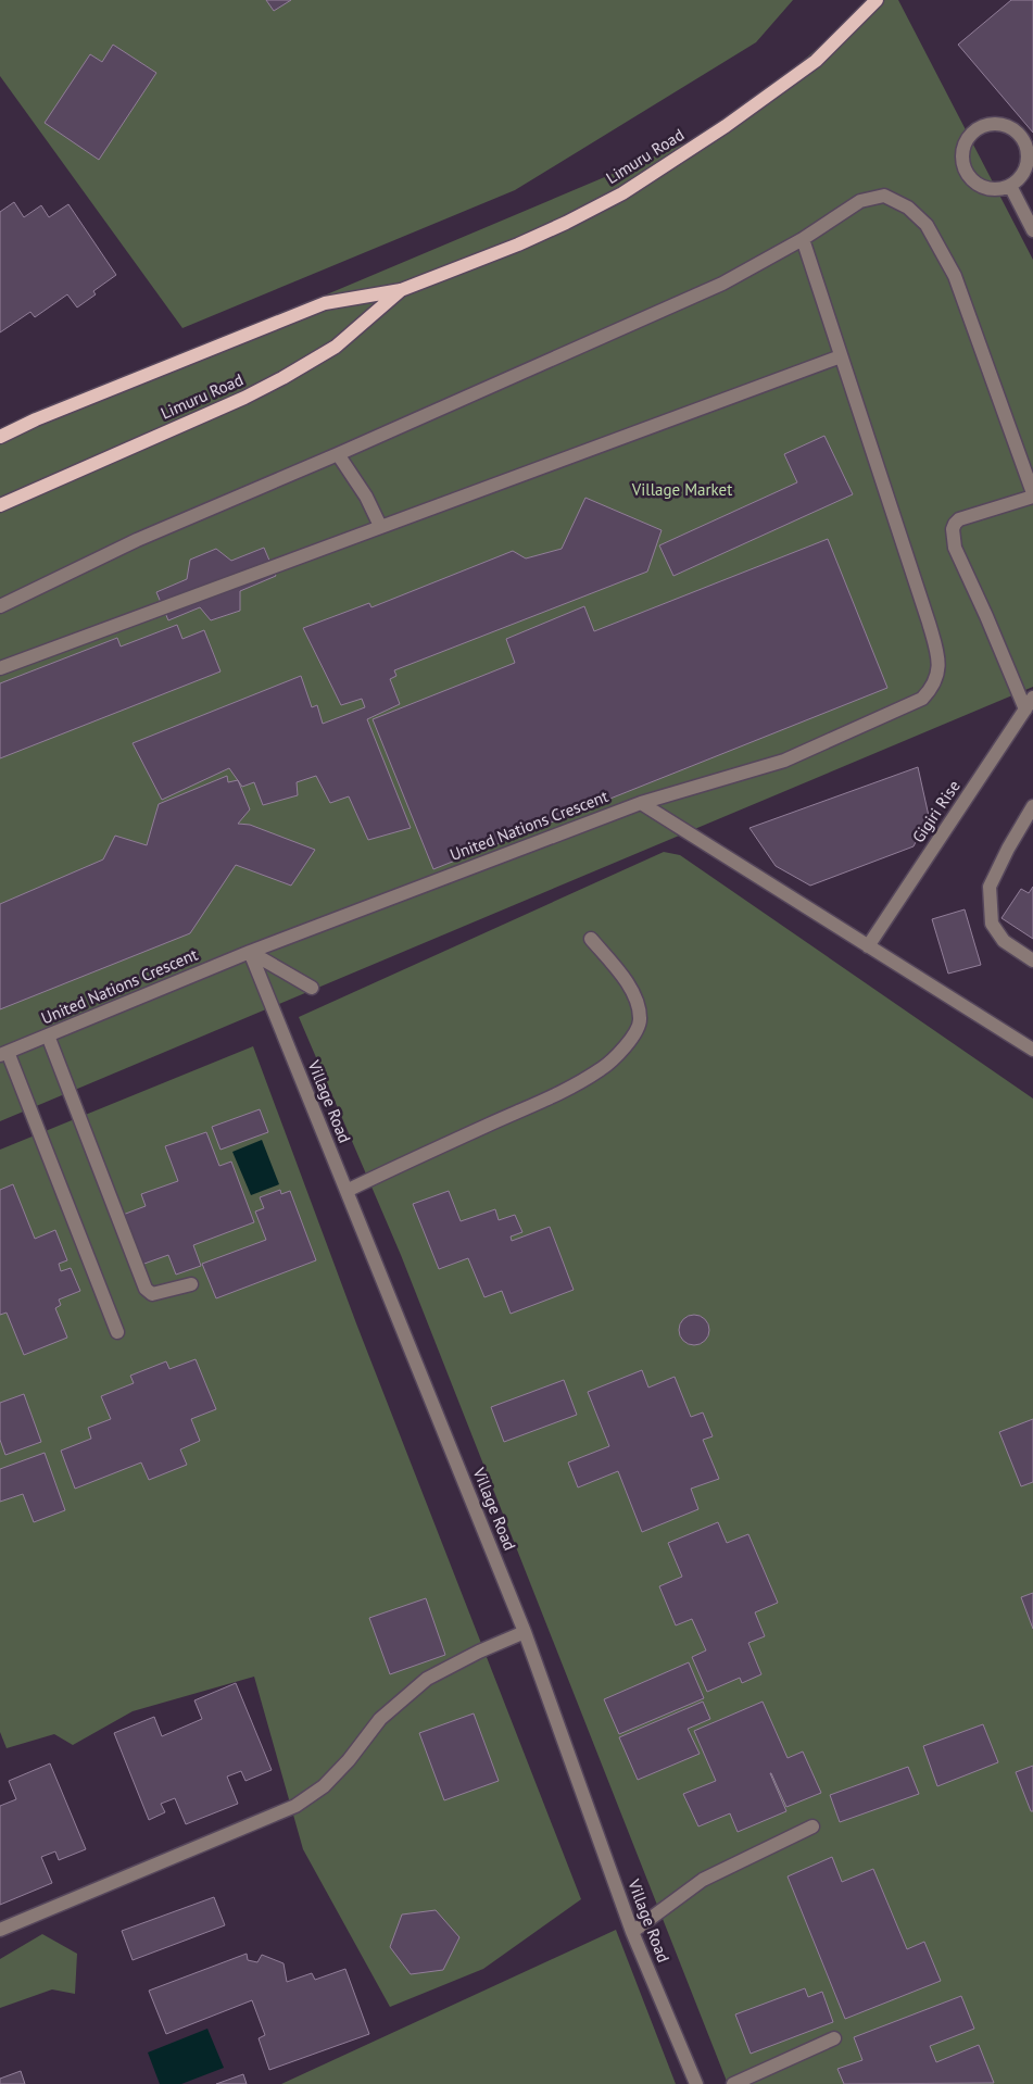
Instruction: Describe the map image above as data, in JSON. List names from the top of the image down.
{
  "streets": {
    "main road": ["Limuru Road"],
    "street": ["Gigiri Rise", "United Nations Crescent", "Village Road"]
  },
  "crossings": [
    ["United Nations Crescent", "Village Road"]
  ],
  "parks": ["Village Market"]
}
